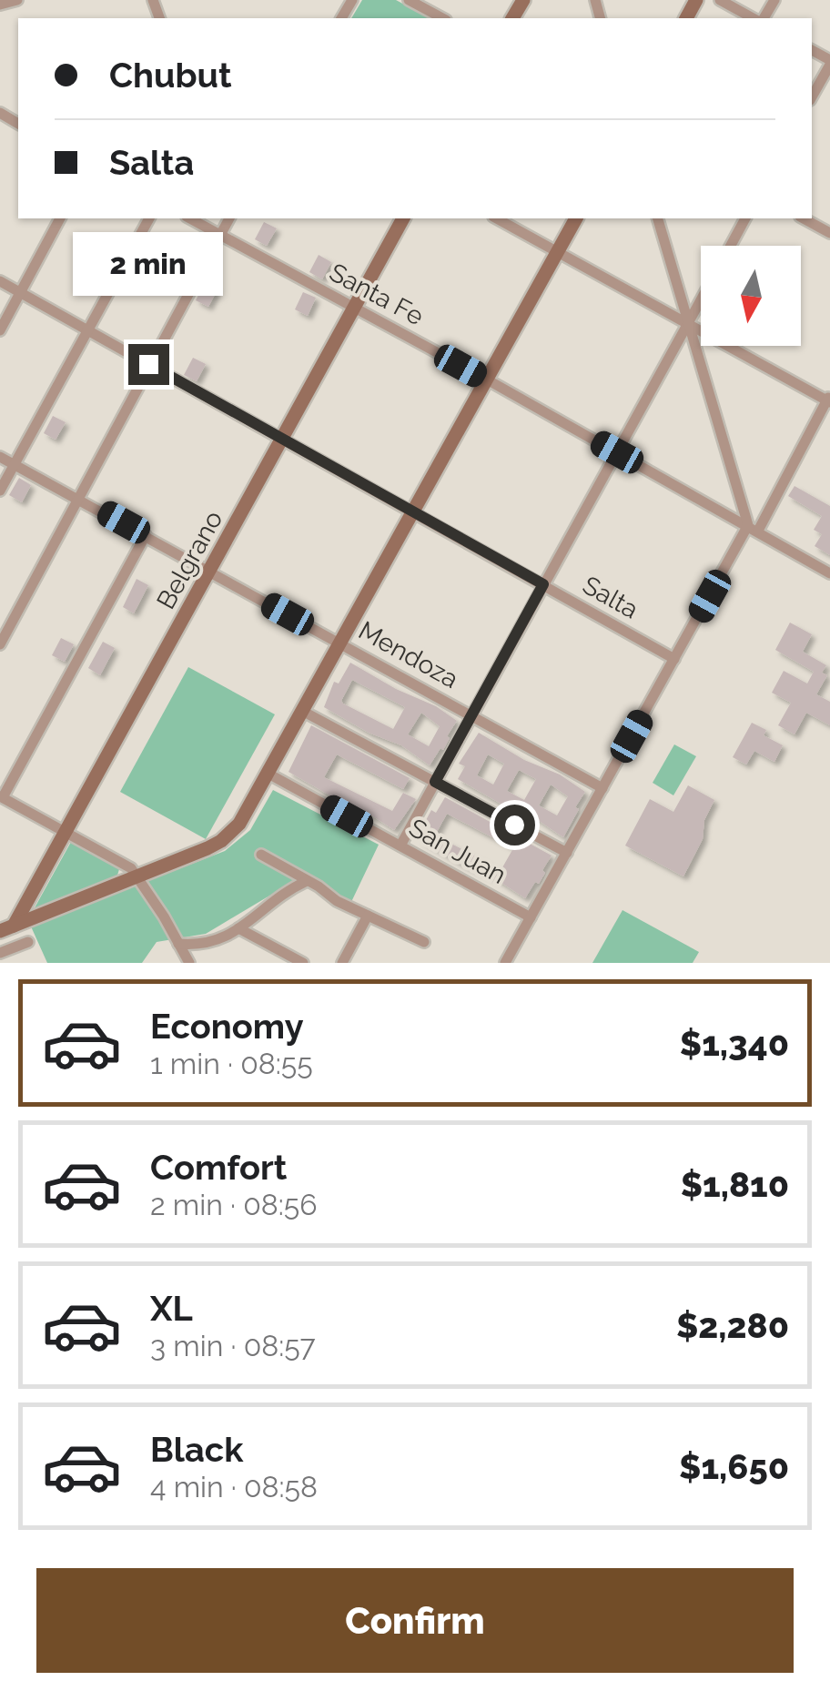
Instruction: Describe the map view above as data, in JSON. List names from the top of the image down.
{
  "streets": {
    "main road": ["Belgrano"],
    "street": [
      "Santa Fe",
      "Salta",
      "Mendoza",
      "San Juan"
    ]
  },
  "crossings": [
    ["Santa Fe", "Belgrano"],
    ["Belgrano", "Salta"],
    ["Belgrano", "Mendoza"]
  ],
  "north": "bottom",
  "page": {
    "banner": ["Chubut", "Salta"],
    "bubble": "2 min",
    "list": [
      {
        "name": "Economy",
        "note": "1 min · 08:55",
        "value": "$1,340"
      },
      {
        "name": "Comfort",
        "note": "2 min · 08:56",
        "value": "$1,810"
      },
      {
        "name": "XL",
        "note": "3 min · 08:57",
        "value": "$2,280"
      },
      {
        "name": "Black",
        "note": "4 min · 08:58",
        "value": "$1,650"
      }
    ],
    "buttons": "Confirm"
  }
}
